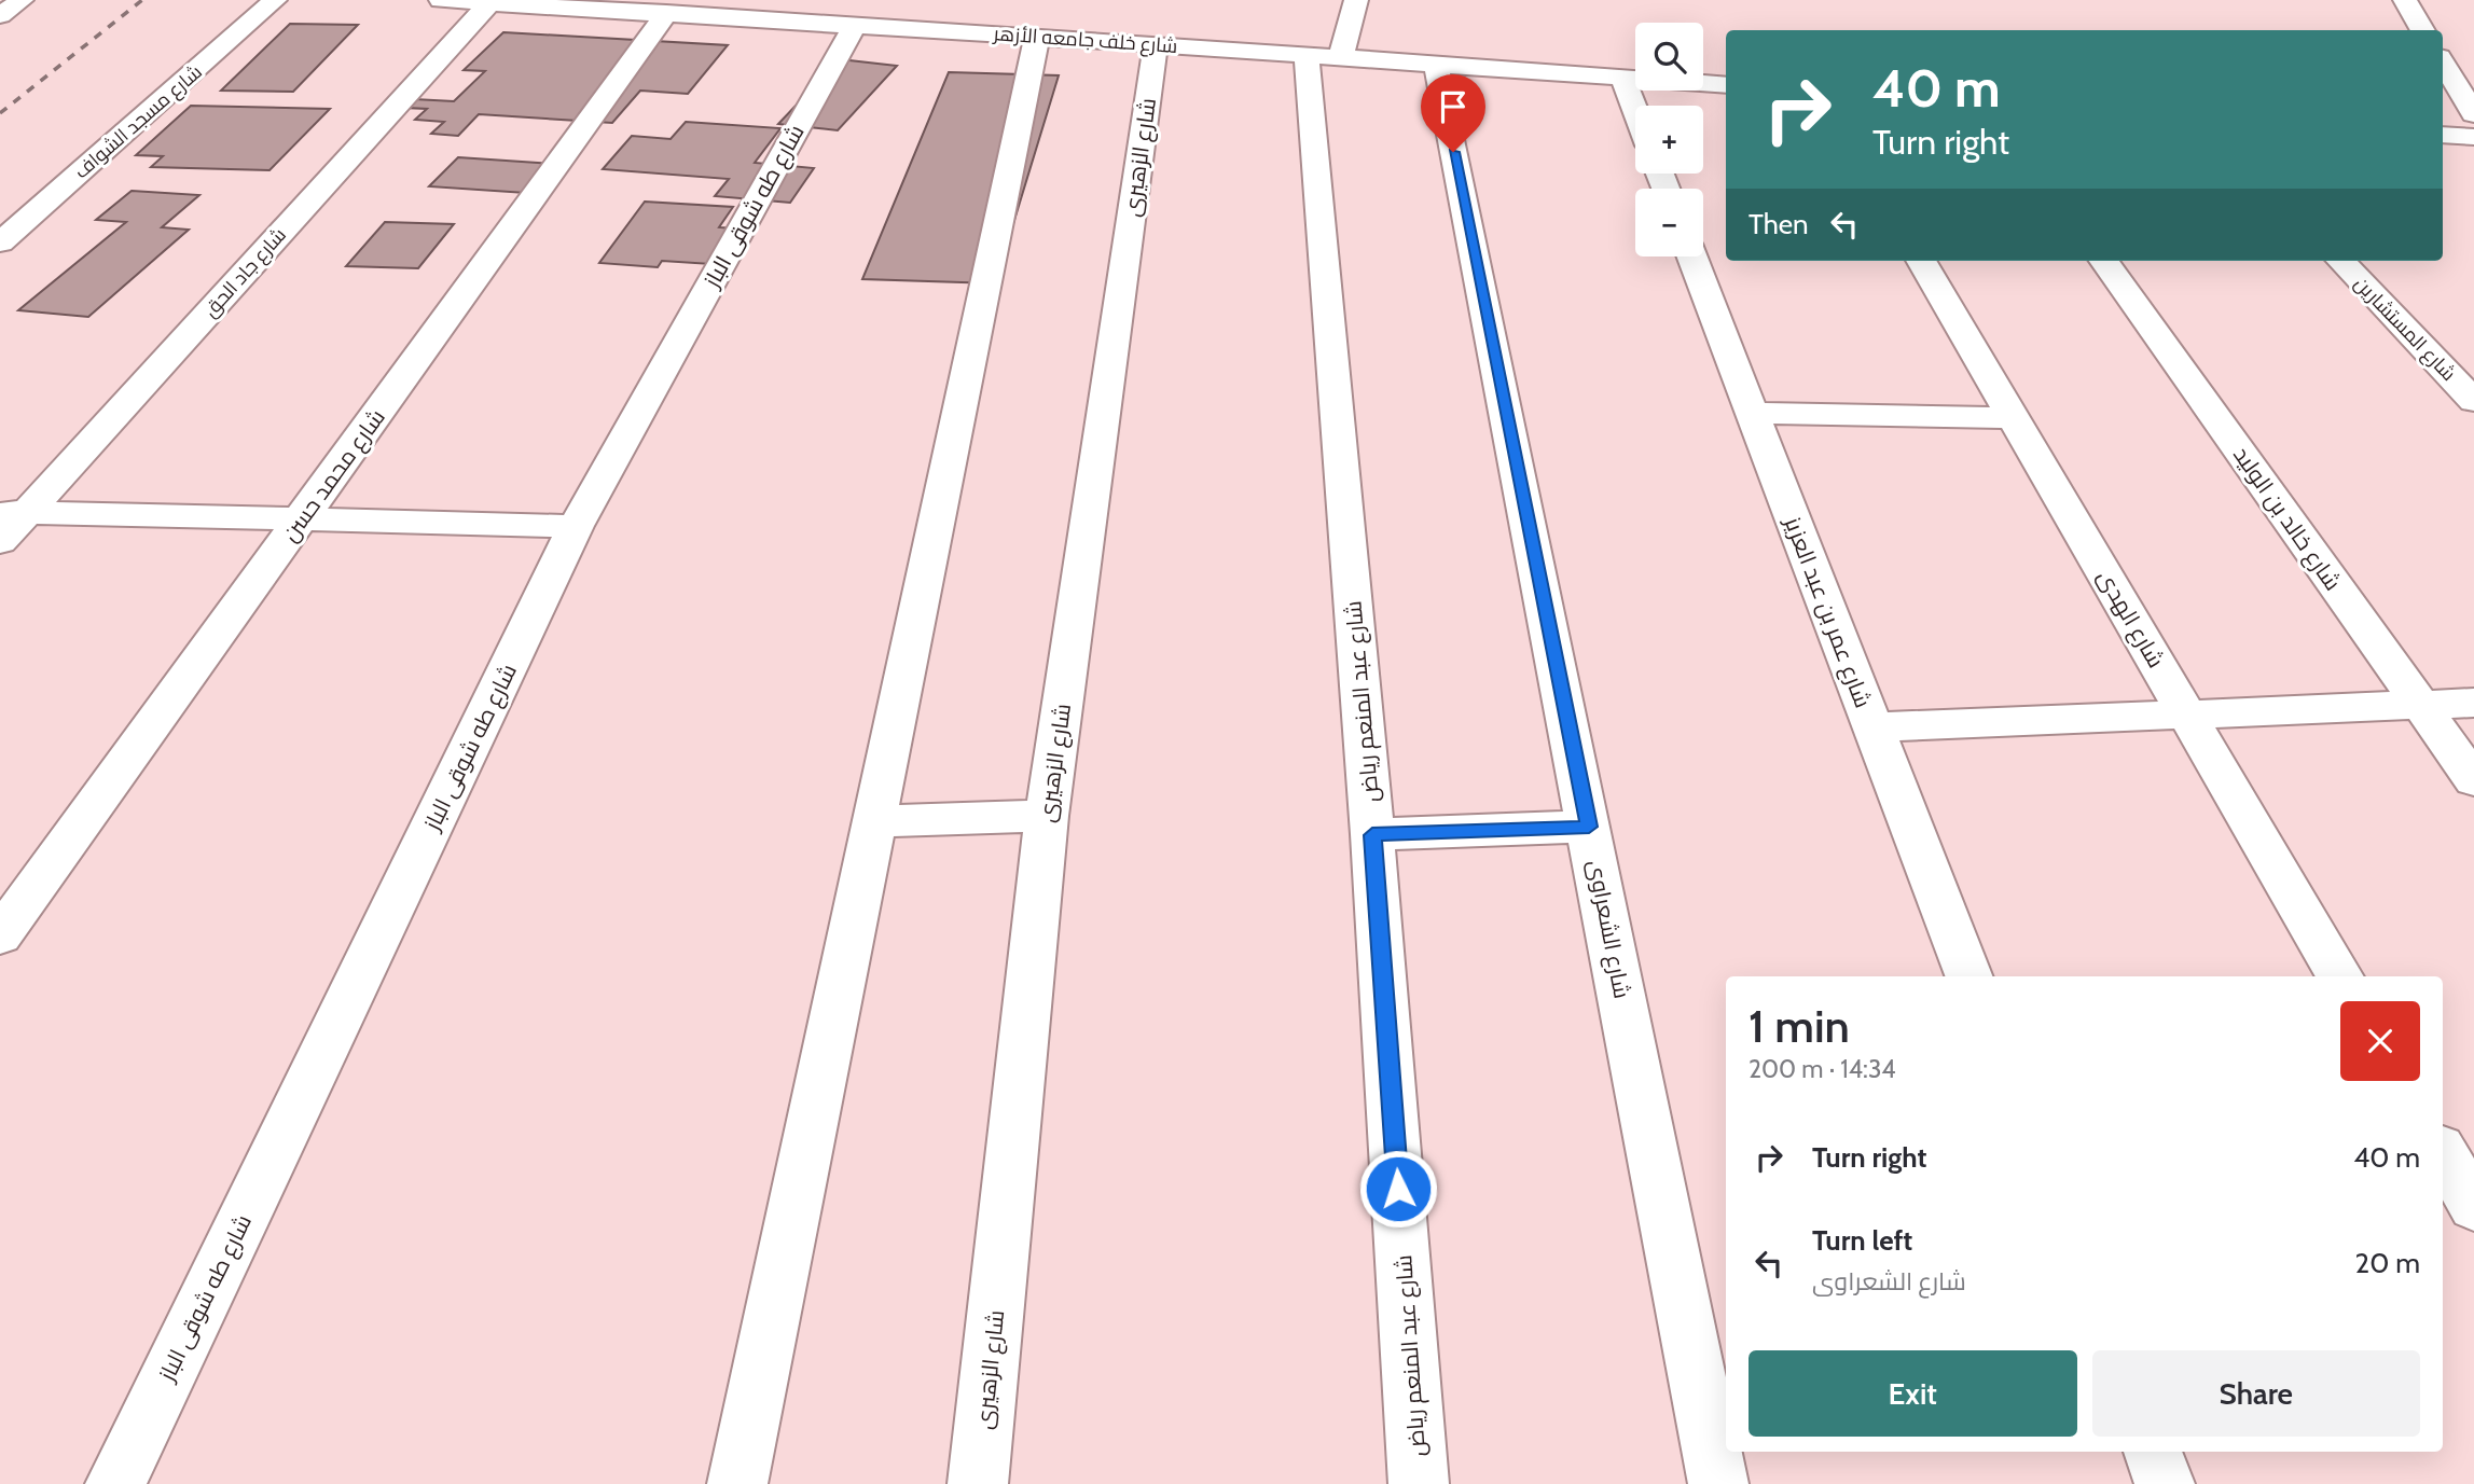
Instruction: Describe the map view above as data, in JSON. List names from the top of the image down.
{
  "streets": {
    "street": [
      "شارع خلف جامعه الأزهر",
      "شارع مسجد الشواف",
      "شارع الزهيرى",
      "شارع طه شوقى الباز",
      "شارع جاد الحق",
      "شارع المستشارين",
      "شارع محمد حسن",
      "شارع خالد بن الوليد",
      "شارع عمر بن عبد العزيز",
      "شارع الهدى",
      "شارع عبد المنعم رياض",
      "شارع الشعراوى"
    ]
  },
  "crossings": [
    ["شارع خلف جامعه الأزهر", "شارع الزهيرى"],
    ["شارع خلف جامعه الأزهر", "شارع طه شوقى الباز"],
    ["شارع خلف جامعه الأزهر", "شارع جاد الحق"],
    ["شارع خلف جامعه الأزهر", "شارع محمد حسن"],
    ["شارع خلف جامعه الأزهر", "شارع عبد المنعم رياض"],
    ["شارع خلف جامعه الأزهر", "شارع الشعراوى"]
  ],
  "page": {
    "map_buttons": ["+", "−"],
    "turn": ["40 m", "Turn right"],
    "then": "Then",
    "heading": ["1 min", "200 m · 14:34"],
    "list": [
      {
        "name": "Turn right",
        "value": "40 m"
      },
      {
        "name": "Turn left",
        "note": "شارع الشعراوى",
        "value": "20 m"
      }
    ],
    "buttons": ["Exit", "Share"]
  }
}
